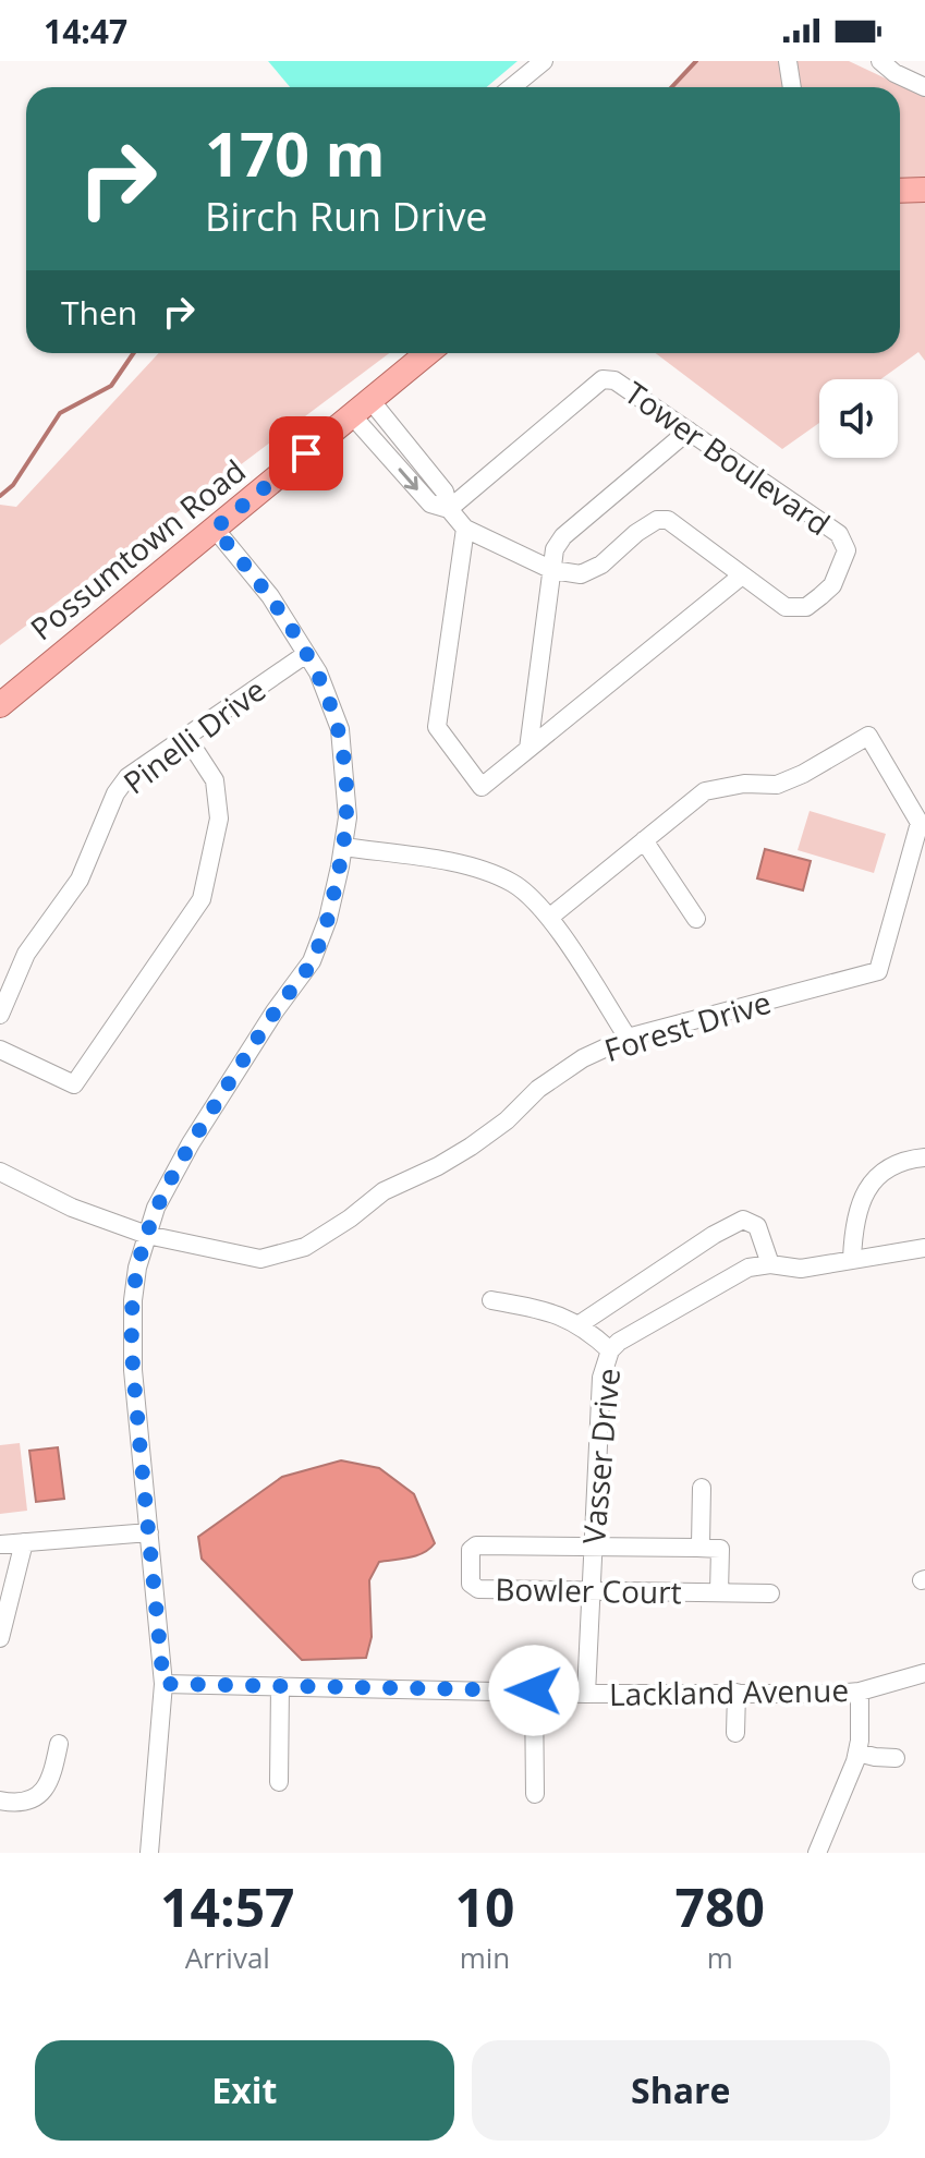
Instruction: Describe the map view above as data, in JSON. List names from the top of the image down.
{
  "streets": {
    "main road": ["Possumtown Road"],
    "street": [
      "Tower Boulevard",
      "Pinelli Drive",
      "Forest Drive",
      "Vasser Drive",
      "Bowler Court",
      "Lackland Avenue"
    ]
  },
  "crossings": [
    ["Tower Boulevard", "Possumtown Road"],
    ["Vasser Drive", "Bowler Court"],
    ["Vasser Drive", "Lackland Avenue"]
  ],
  "page": {
    "status": "14:47",
    "turn": ["170 m", "Birch Run Drive"],
    "then": "Then",
    "eta": [
      "14:57",
      "Arrival",
      "10",
      "min",
      "780",
      "m"
    ],
    "buttons": ["Exit", "Share"]
  }
}
